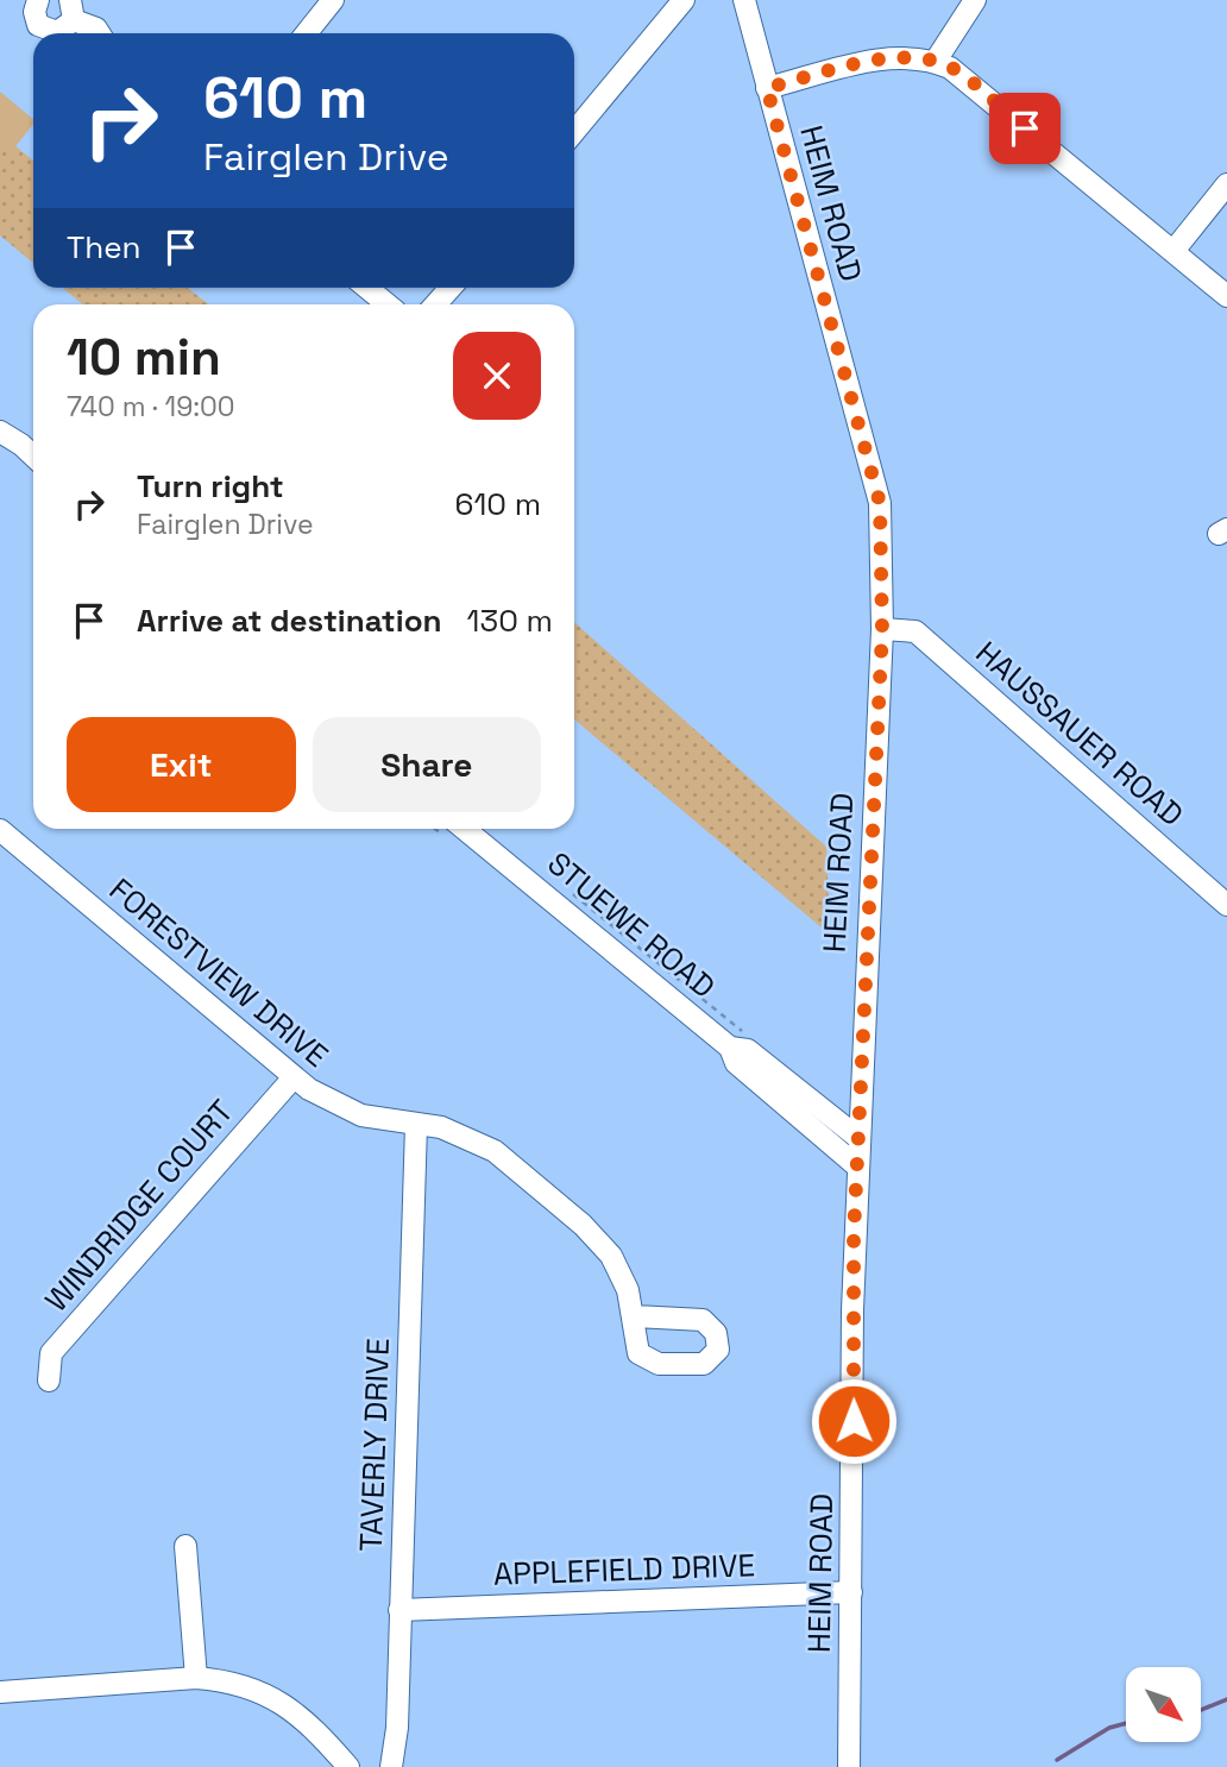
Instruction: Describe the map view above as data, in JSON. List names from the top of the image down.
{
  "streets": {
    "street": [
      "HEIM ROAD",
      "HAUSSAUER ROAD",
      "STUEWE ROAD",
      "FORESTVIEW DRIVE",
      "WINDRIDGE COURT",
      "TAVERLY DRIVE",
      "APPLEFIELD DRIVE"
    ]
  },
  "crossings": [
    ["HEIM ROAD", "HAUSSAUER ROAD"],
    ["HEIM ROAD", "STUEWE ROAD"],
    ["HEIM ROAD", "APPLEFIELD DRIVE"],
    ["FORESTVIEW DRIVE", "WINDRIDGE COURT"],
    ["FORESTVIEW DRIVE", "TAVERLY DRIVE"],
    ["TAVERLY DRIVE", "APPLEFIELD DRIVE"]
  ],
  "north": "bottom right",
  "page": {
    "turn": ["610 m", "Fairglen Drive"],
    "then": "Then",
    "heading": ["10 min", "740 m · 19:00"],
    "list": [
      {
        "name": "Turn right",
        "note": "Fairglen Drive",
        "value": "610 m"
      },
      {
        "name": "Arrive at destination",
        "value": "130 m"
      }
    ],
    "buttons": ["Exit", "Share"]
  }
}
